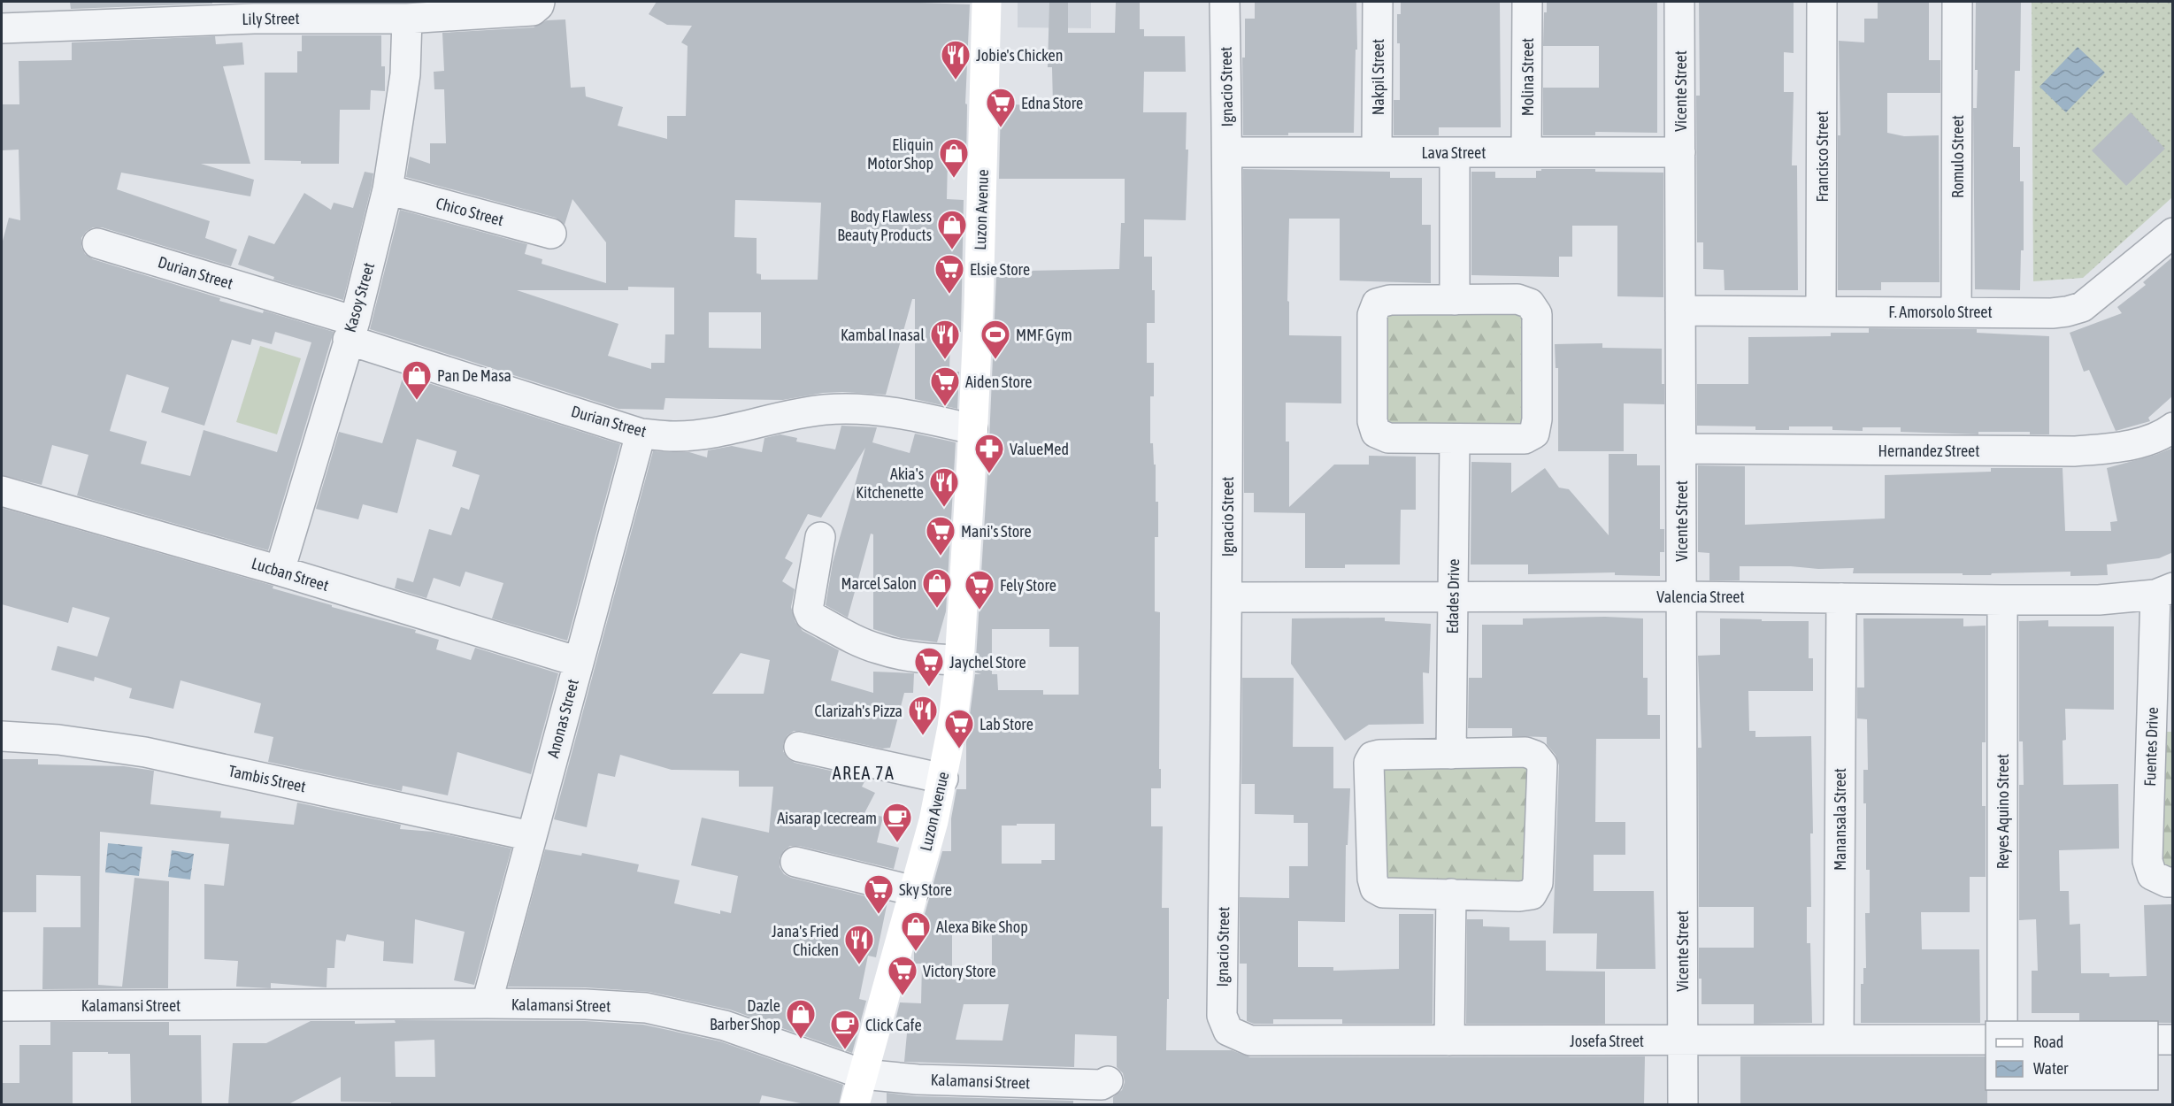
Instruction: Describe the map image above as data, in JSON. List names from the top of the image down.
{
  "streets": {
    "main road": ["Luzon Avenue"],
    "street": [
      "Lily Street",
      "Nakpil Street",
      "Molina Street",
      "Ignacio Street",
      "Vicente Street",
      "Lava Street",
      "Francisco Street",
      "Romulo Street",
      "Chico Street",
      "Durian Street",
      "Kasoy Street",
      "F. Amorsolo Street",
      "Hernandez Street",
      "Lucban Street",
      "Edades Drive",
      "Valencia Street",
      "Anonas Street",
      "Fuentes Drive",
      "Tambis Street",
      "Reyes Aquino Street",
      "Manansala Street",
      "Kalamansi Street",
      "Josefa Street"
    ]
  },
  "crossings": [
    ["Lily Street", "Kasoy Street"],
    ["Nakpil Street", "Lava Street"],
    ["Molina Street", "Lava Street"],
    ["Ignacio Street", "Lava Street"],
    ["Ignacio Street", "Valencia Street"],
    ["Ignacio Street", "Josefa Street"],
    ["Vicente Street", "Lava Street"],
    ["Vicente Street", "F. Amorsolo Street"],
    ["Vicente Street", "Hernandez Street"],
    ["Vicente Street", "Valencia Street"],
    ["Vicente Street", "Josefa Street"],
    ["Francisco Street", "F. Amorsolo Street"],
    ["Romulo Street", "F. Amorsolo Street"],
    ["Luzon Avenue", "Durian Street"],
    ["Luzon Avenue", "Kalamansi Street"],
    ["Chico Street", "Kasoy Street"],
    ["Durian Street", "Kasoy Street"],
    ["Durian Street", "Anonas Street"],
    ["Kasoy Street", "Lucban Street"],
    ["Lucban Street", "Anonas Street"],
    ["Edades Drive", "Valencia Street"],
    ["Valencia Street", "Fuentes Drive"],
    ["Valencia Street", "Reyes Aquino Street"],
    ["Valencia Street", "Manansala Street"],
    ["Anonas Street", "Tambis Street"],
    ["Anonas Street", "Kalamansi Street"],
    ["Manansala Street", "Josefa Street"]
  ],
  "districts": ["AREA 7A"],
  "places": {
    "restaurant": [
      "Jobie's Chicken",
      "Kambal Inasal",
      "Akia's Kitchenette",
      "Clarizah's Pizza",
      "Jana's Fried Chicken"
    ],
    "supermarket": [
      "Edna Store",
      "Elsie Store",
      "Aiden Store",
      "Mani's Store",
      "Fely Store",
      "Jaychel Store",
      "Lab Store",
      "Sky Store",
      "Victory Store"
    ],
    "shop": [
      "Eliquin Motor Shop",
      "Body Flawless Beauty Products",
      "Pan De Masa",
      "Marcel Salon",
      "Alexa Bike Shop",
      "Dazle Barber Shop"
    ],
    "sports": ["MMF Gym"],
    "pharmacy": ["ValueMed"],
    "cafe": ["Aisarap Icecream", "Click Cafe"]
  },
  "legend": ["Road", "Water"]
}
